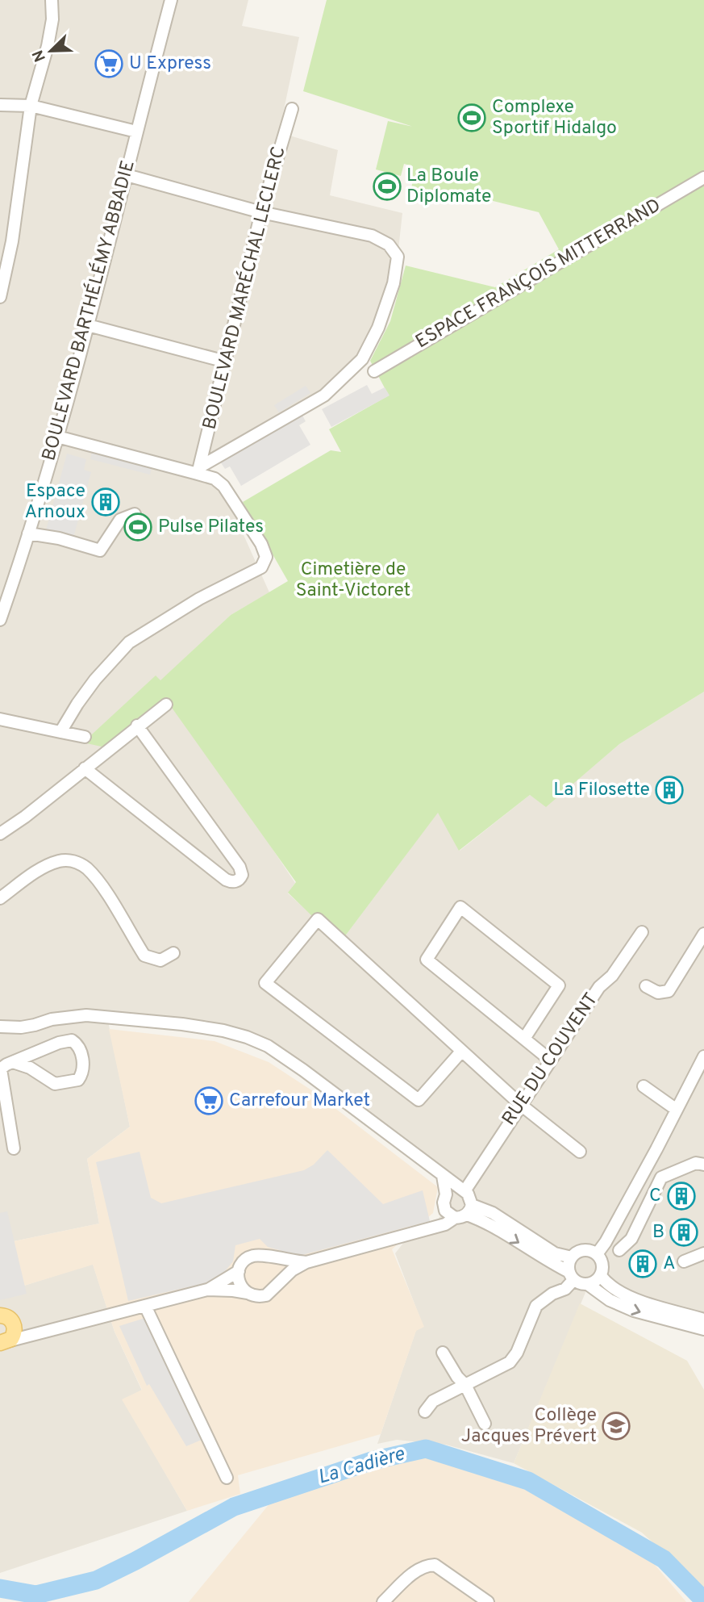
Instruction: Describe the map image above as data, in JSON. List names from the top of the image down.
{
  "streets": {
    "street": [
      "ESPACE FRANÇOIS MITTERRAND",
      "BOULEVARD MARÉCHAL LECLERC",
      "BOULEVARD BARTHÉLÉMY ABBADIE",
      "RUE DU COUVENT"
    ]
  },
  "water": ["La Cadière"],
  "parks": ["Cimetière de Saint-Victoret"],
  "places": {
    "supermarket": ["U Express", "Carrefour Market"],
    "sports": ["Complexe Sportif Hidalgo", "La Boule Diplomate", "Pulse Pilates"],
    "building": [
      "Espace Arnoux",
      "La Filosette",
      "C",
      "B",
      "A"
    ],
    "school or university": ["Collège Jacques Prévert"]
  },
  "north": "bottom left"
}
